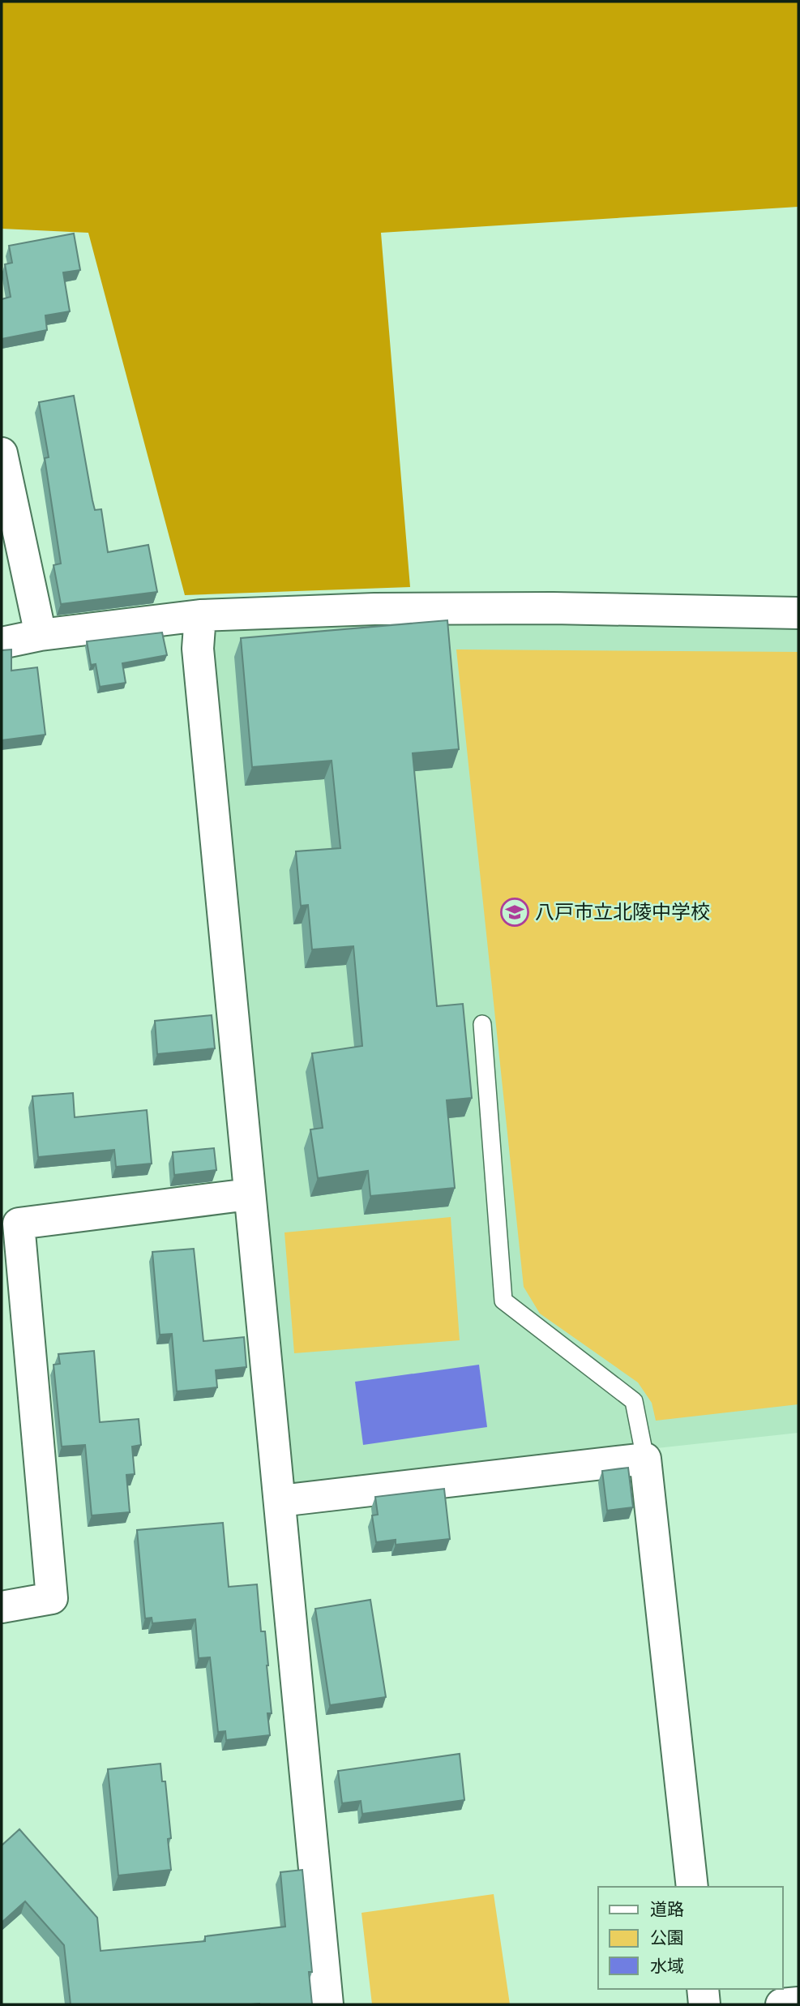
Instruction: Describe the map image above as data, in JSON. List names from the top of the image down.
{
  "places": {
    "school or university": ["八戸市立北陵中学校"]
  },
  "legend": ["道路", "公園", "水域"]
}
